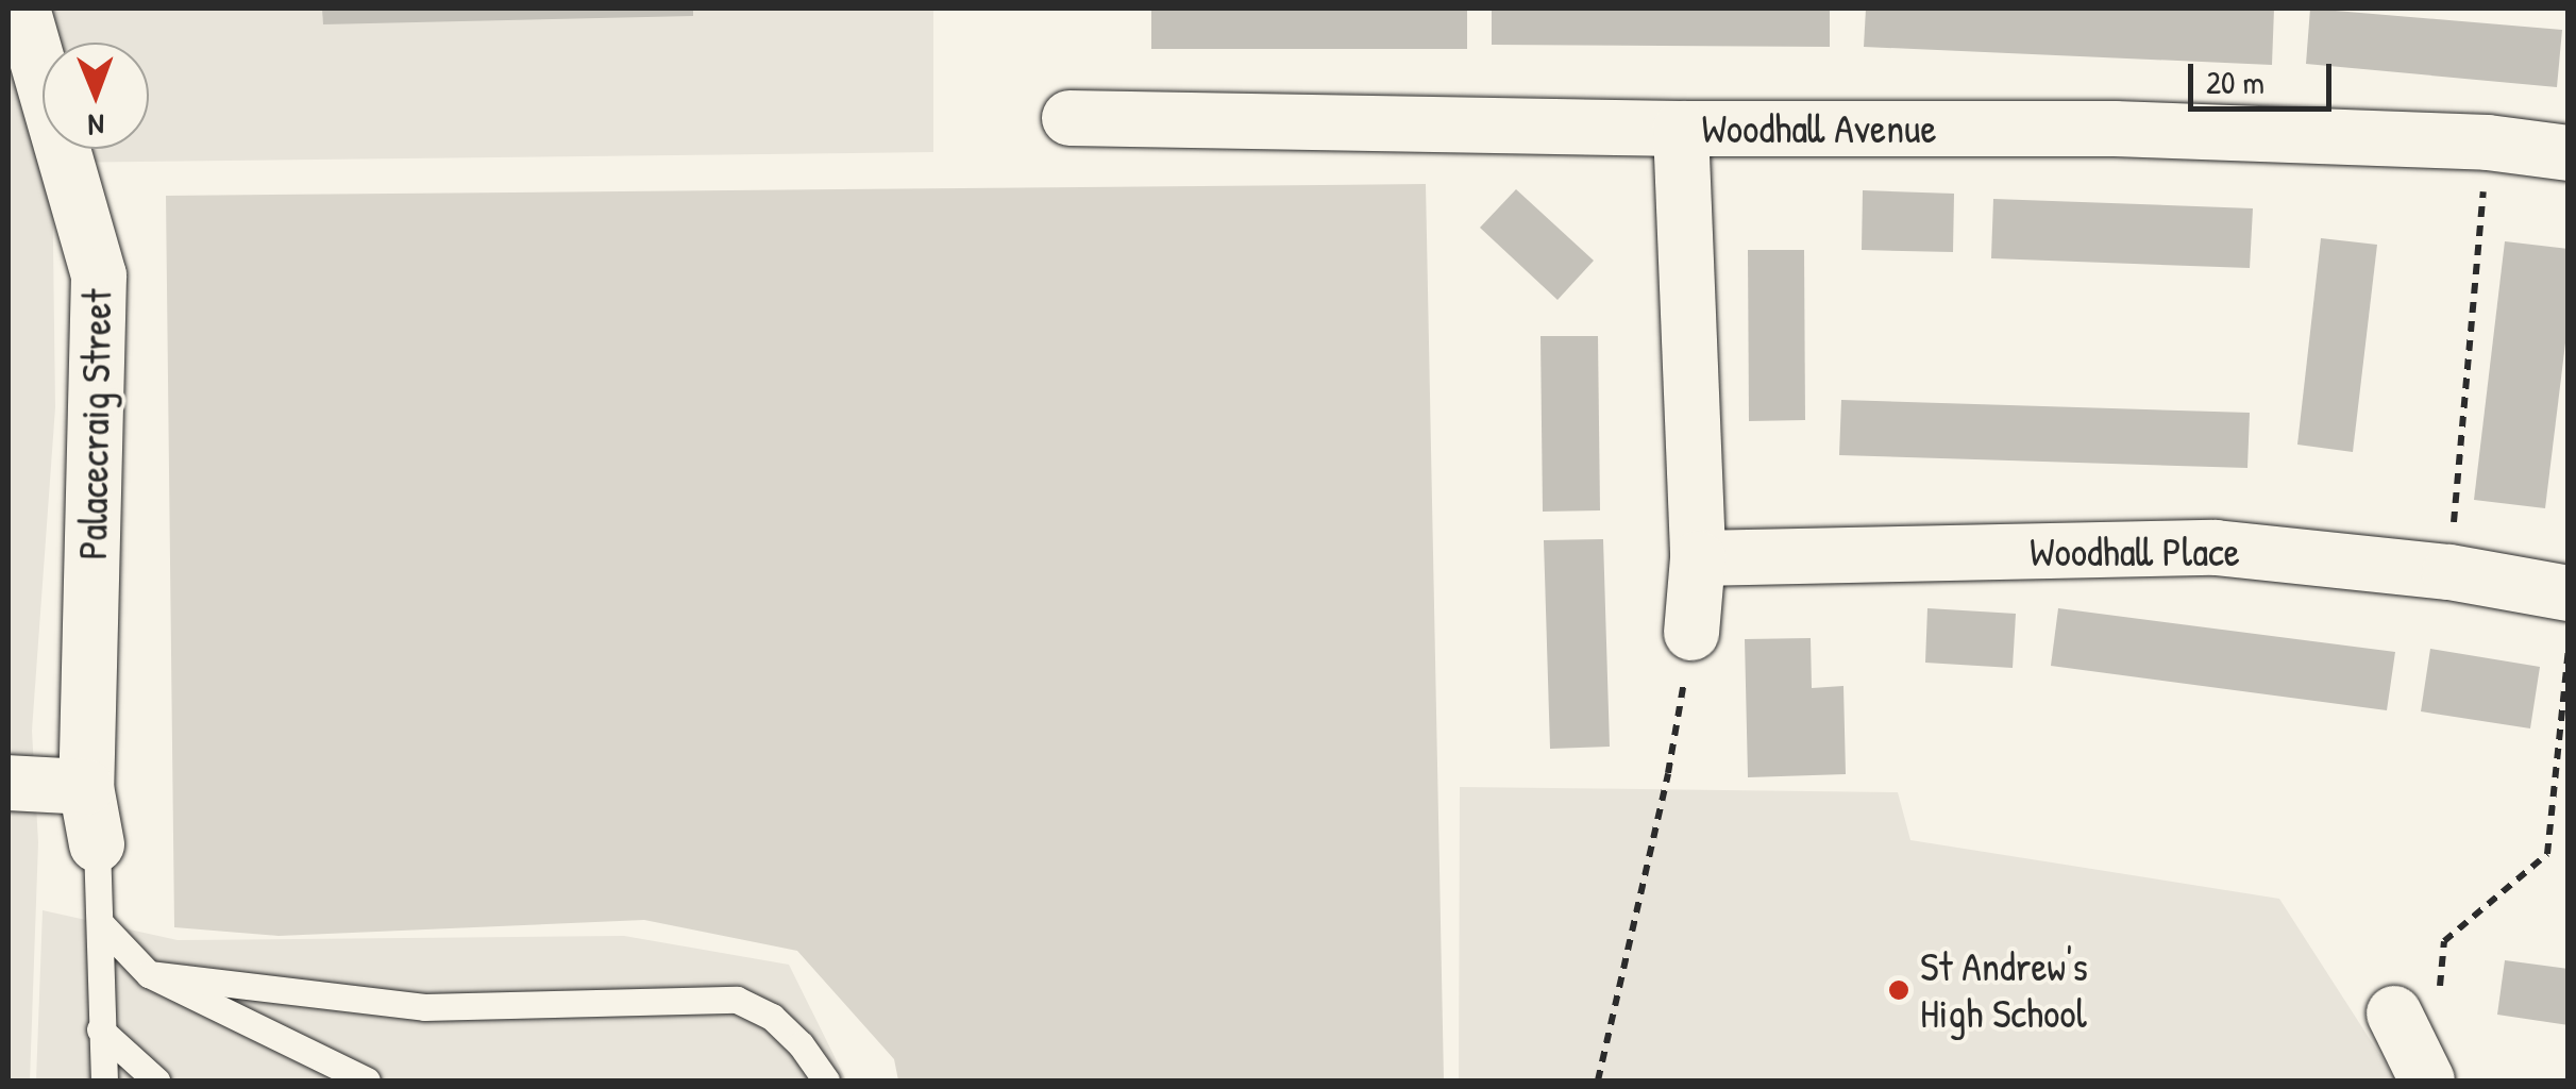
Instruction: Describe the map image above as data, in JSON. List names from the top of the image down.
{
  "streets": {
    "street": ["Woodhall Avenue", "Palacecraig Street", "Woodhall Place"]
  },
  "places": ["St Andrew's High School"],
  "scale_bar": "20 m",
  "north": "bottom"
}
